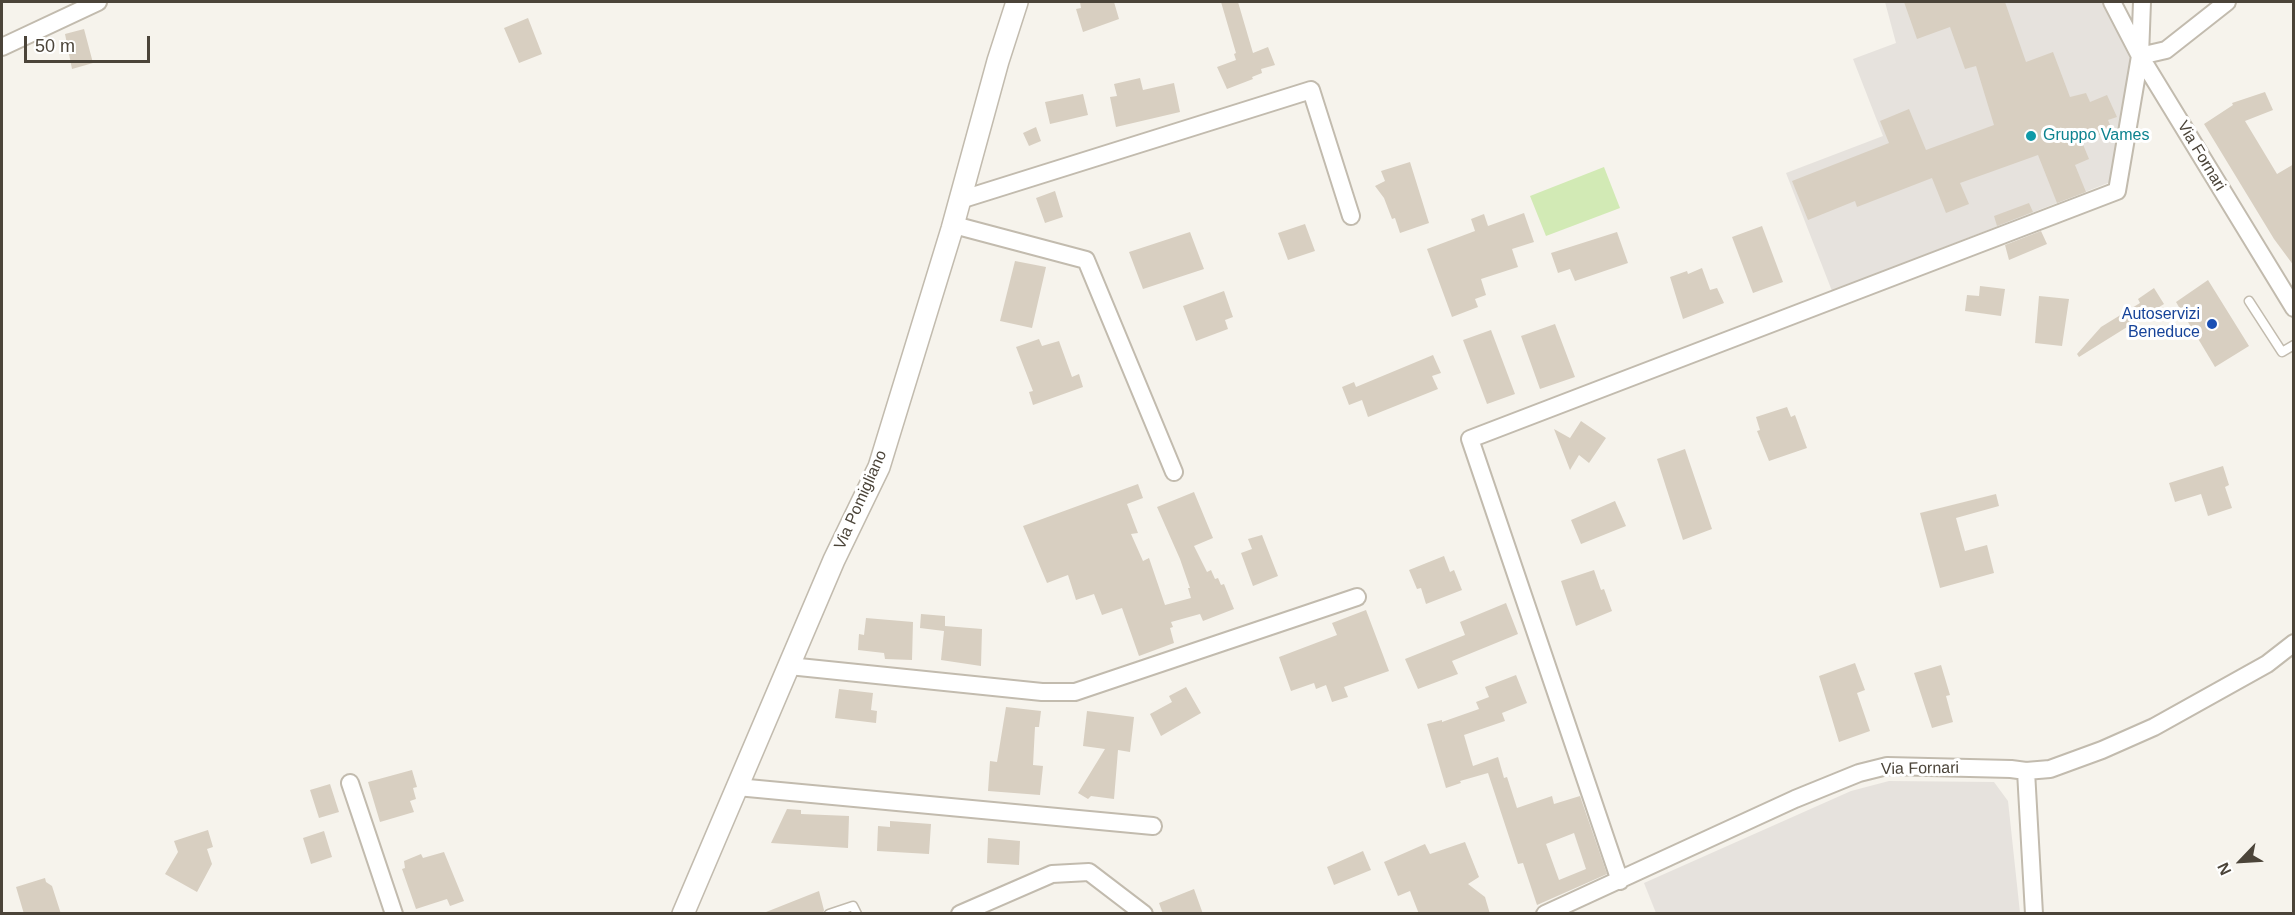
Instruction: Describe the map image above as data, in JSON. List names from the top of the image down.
{
  "streets": {
    "street": ["Via Fornari", "Via Pomigliano"]
  },
  "places": ["Gruppo Vames", "Autoservizi Beneduce"],
  "scale_bar": "50 m",
  "north": "bottom left"
}
